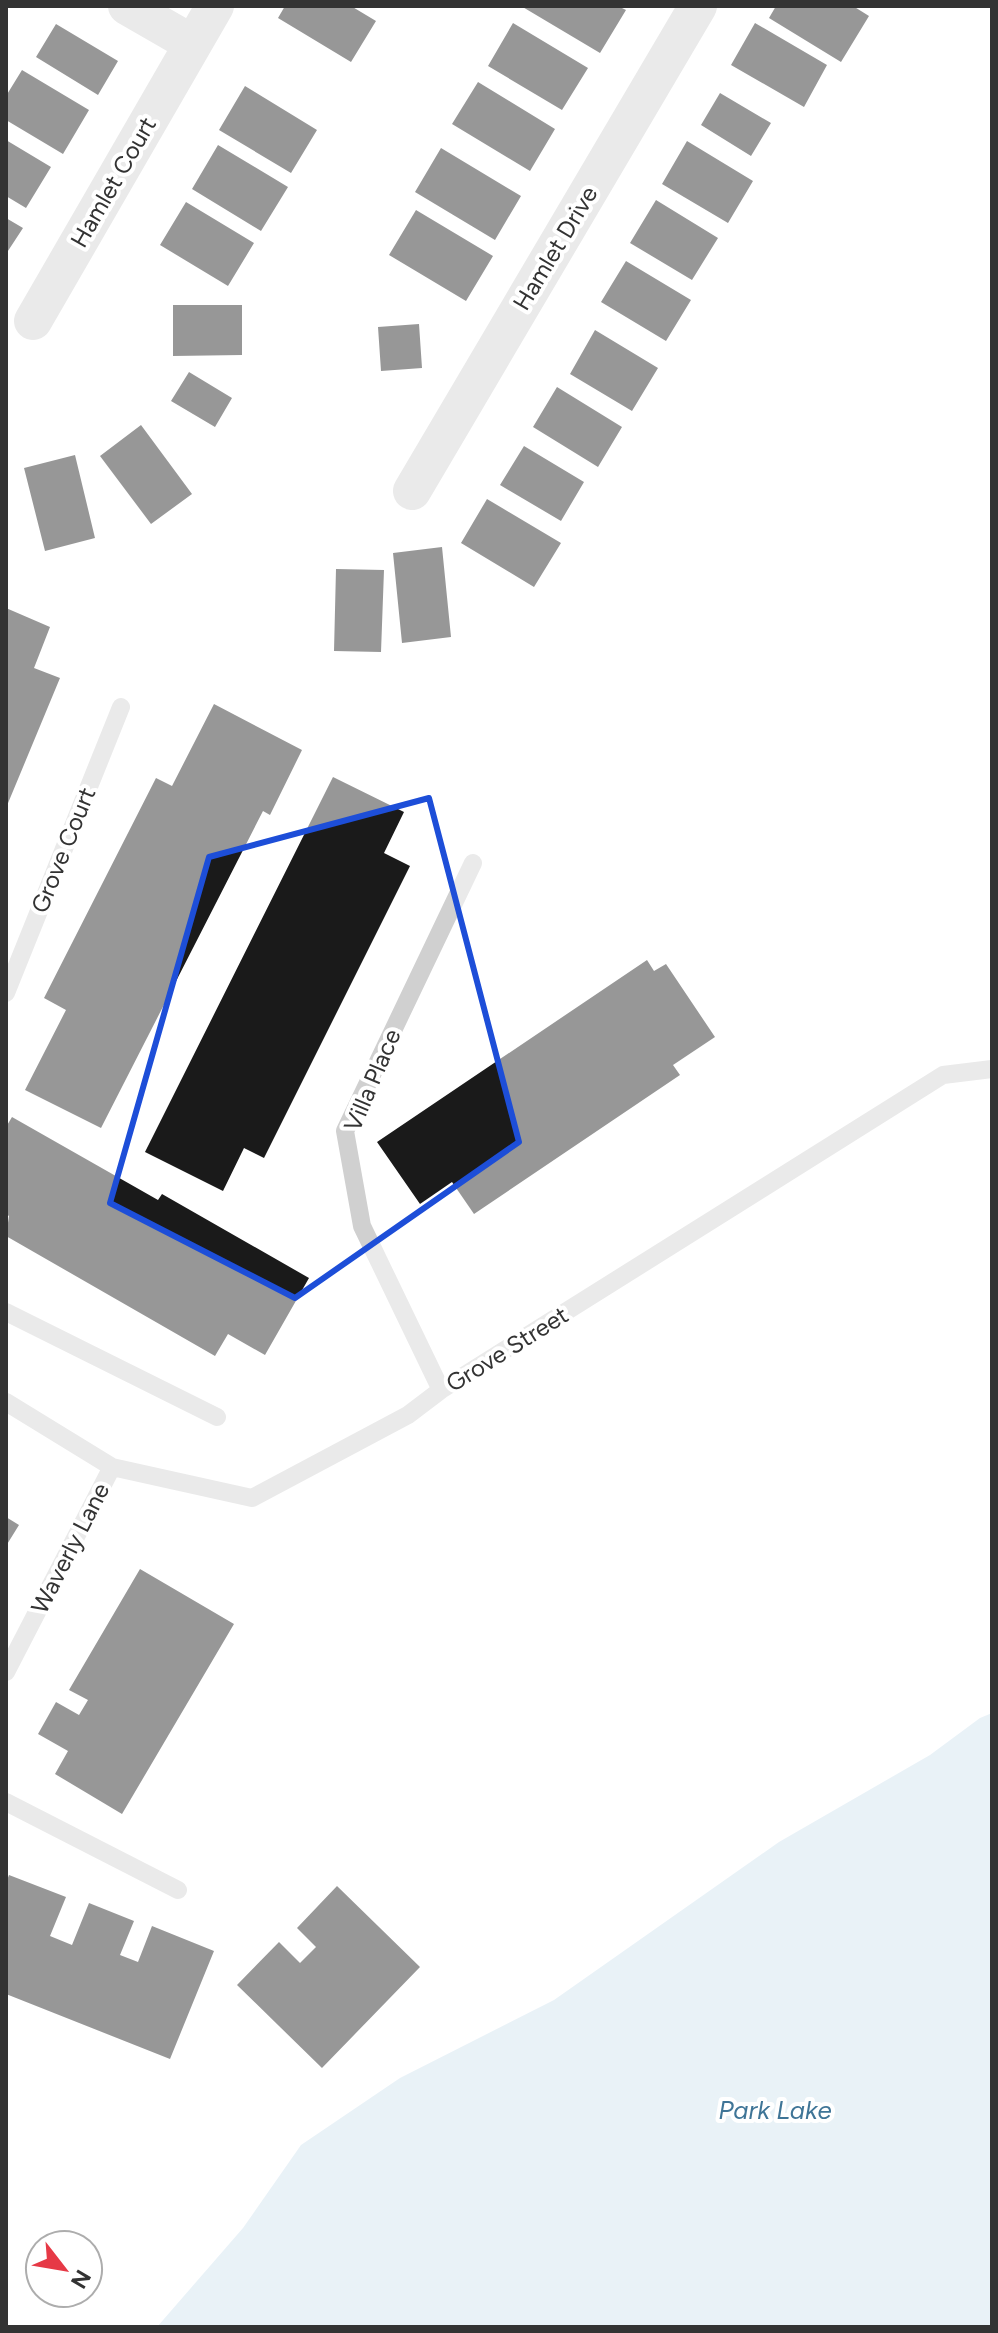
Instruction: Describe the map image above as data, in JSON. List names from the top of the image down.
{
  "streets": {
    "street": ["Hamlet Court", "Hamlet Drive"],
    "lane": [
      "Grove Court",
      "Villa Place",
      "Grove Street",
      "Waverly Lane"
    ]
  },
  "crossings": [
    ["Villa Place", "Grove Street"],
    ["Grove Street", "Waverly Lane"]
  ],
  "water": ["Park Lake"],
  "north": "bottom right"
}
